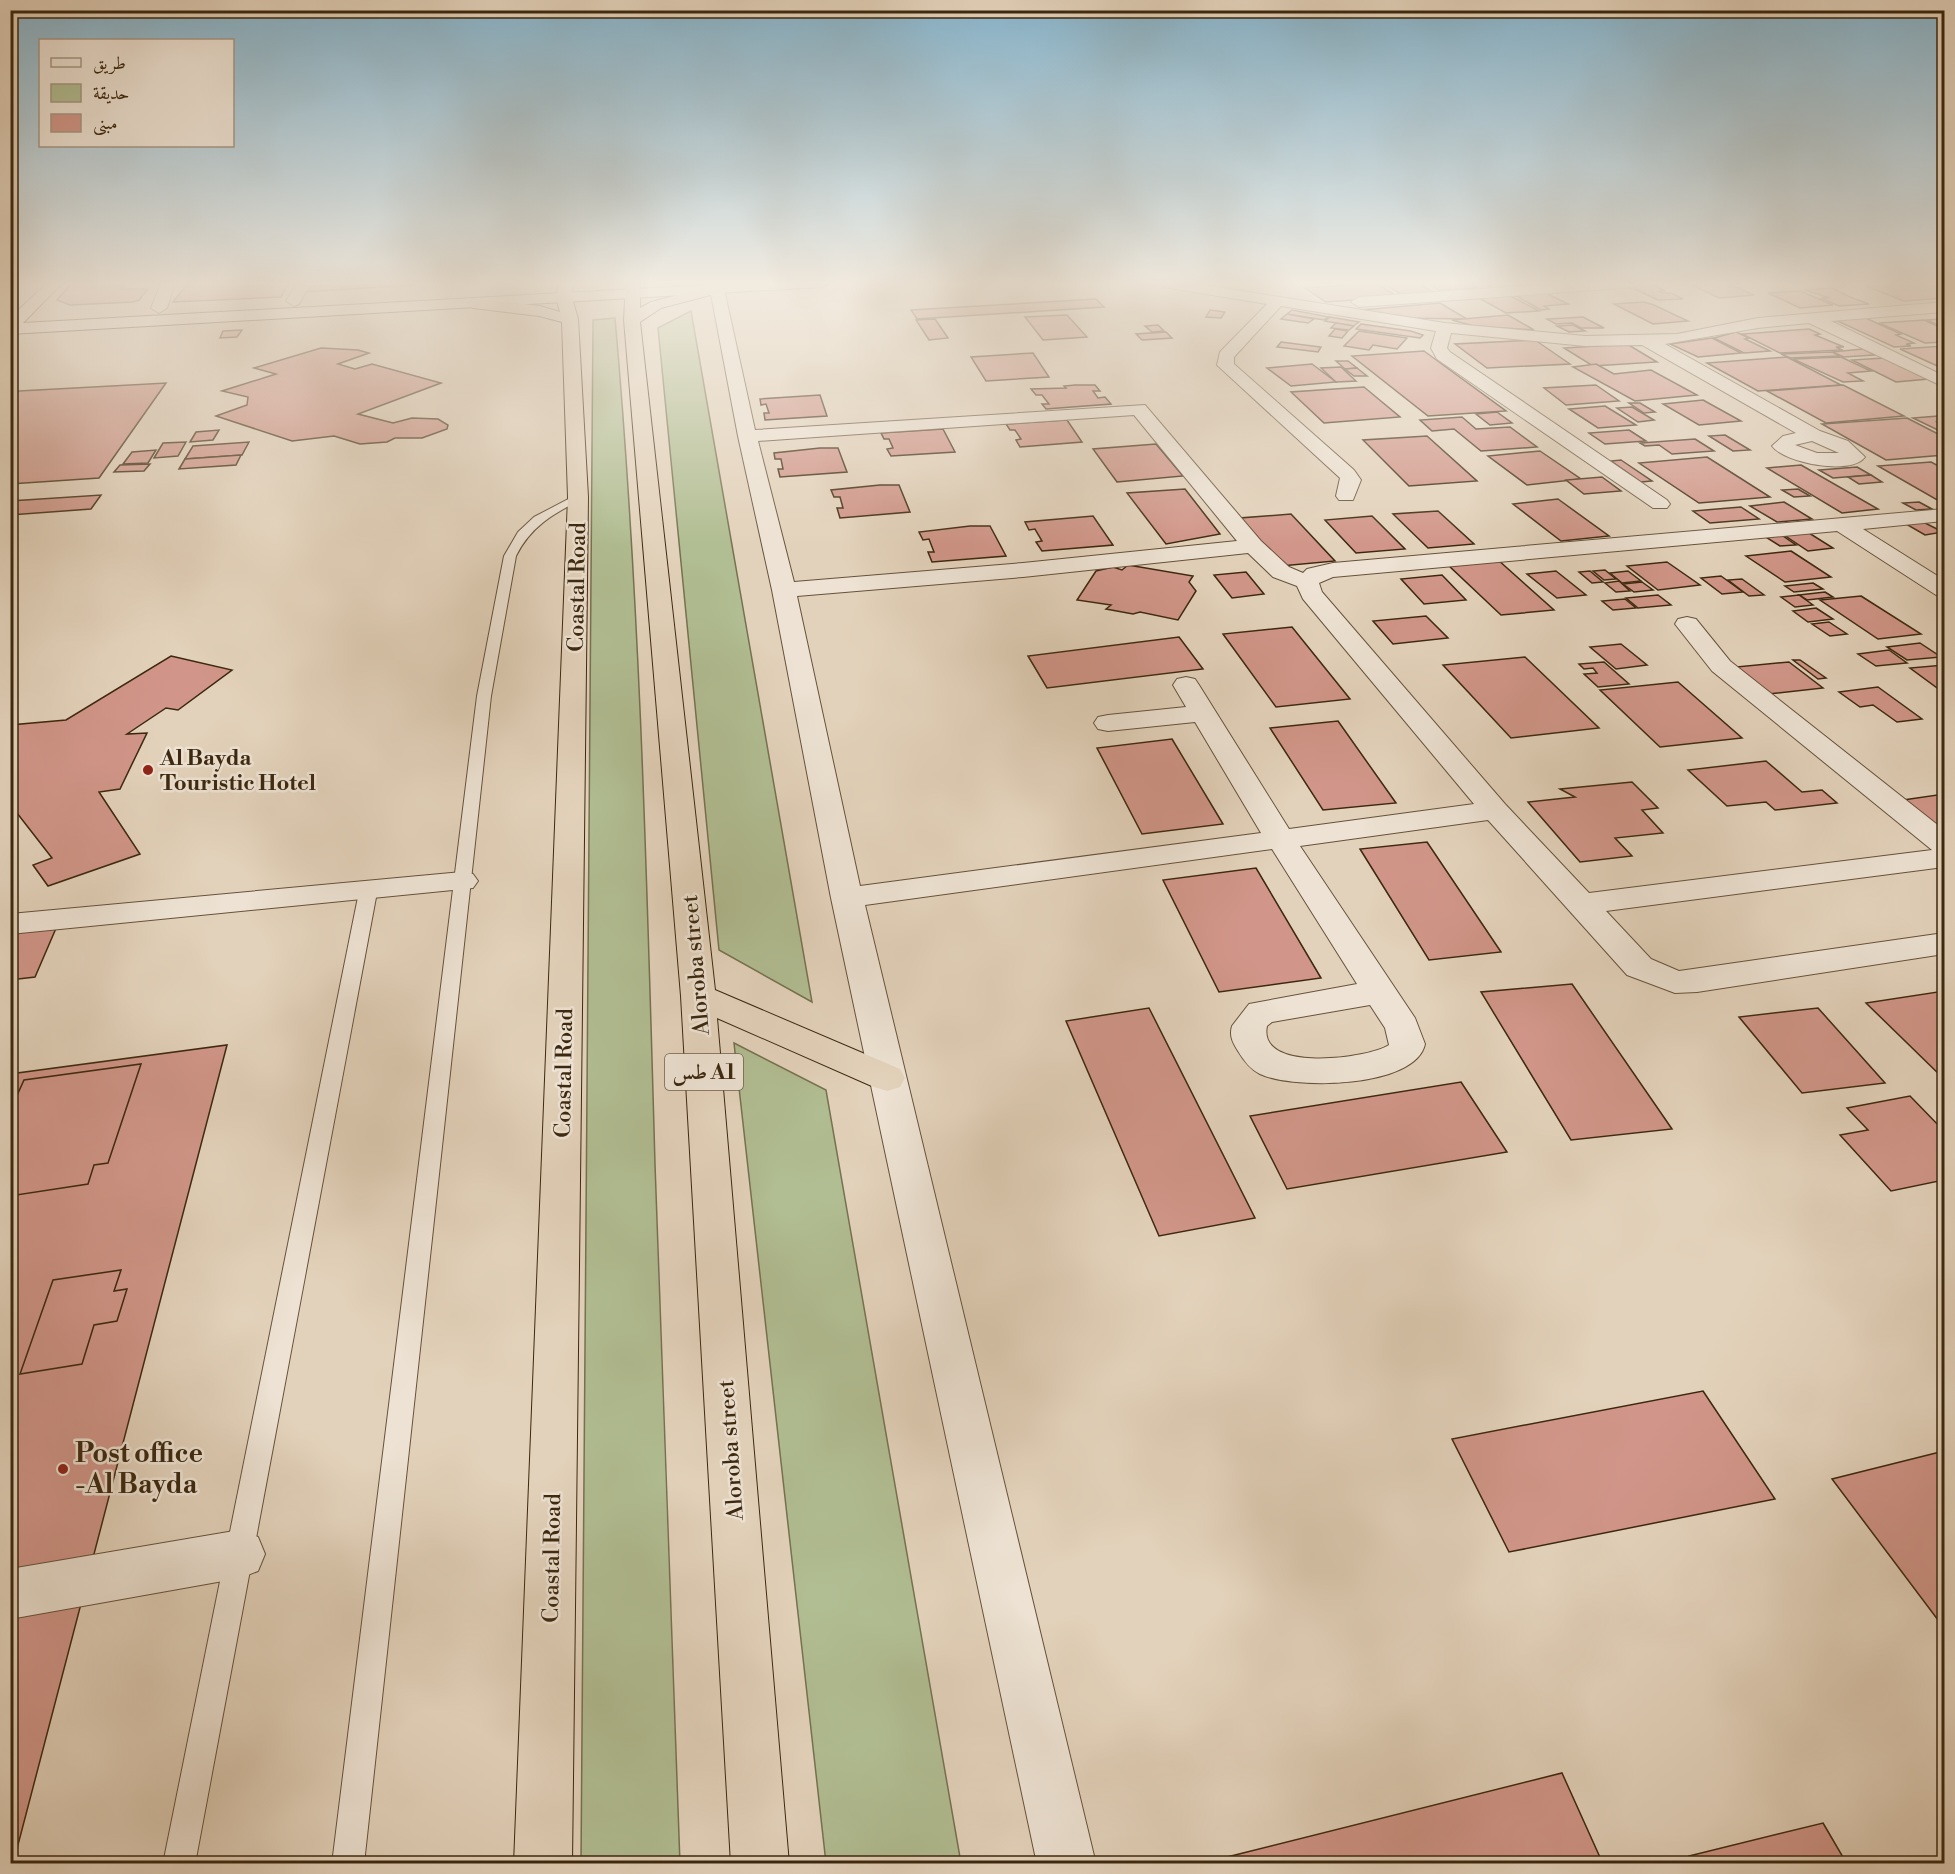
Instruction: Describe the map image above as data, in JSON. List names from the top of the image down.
{
  "streets": {
    "highway": ["Coastal Road", "Aloroba street", "طس A1"]
  },
  "places": ["Al Bayda Touristic Hotel", "Post office -Al Bayda"],
  "legend": ["طريق", "حديقة", "مبنى"]
}
